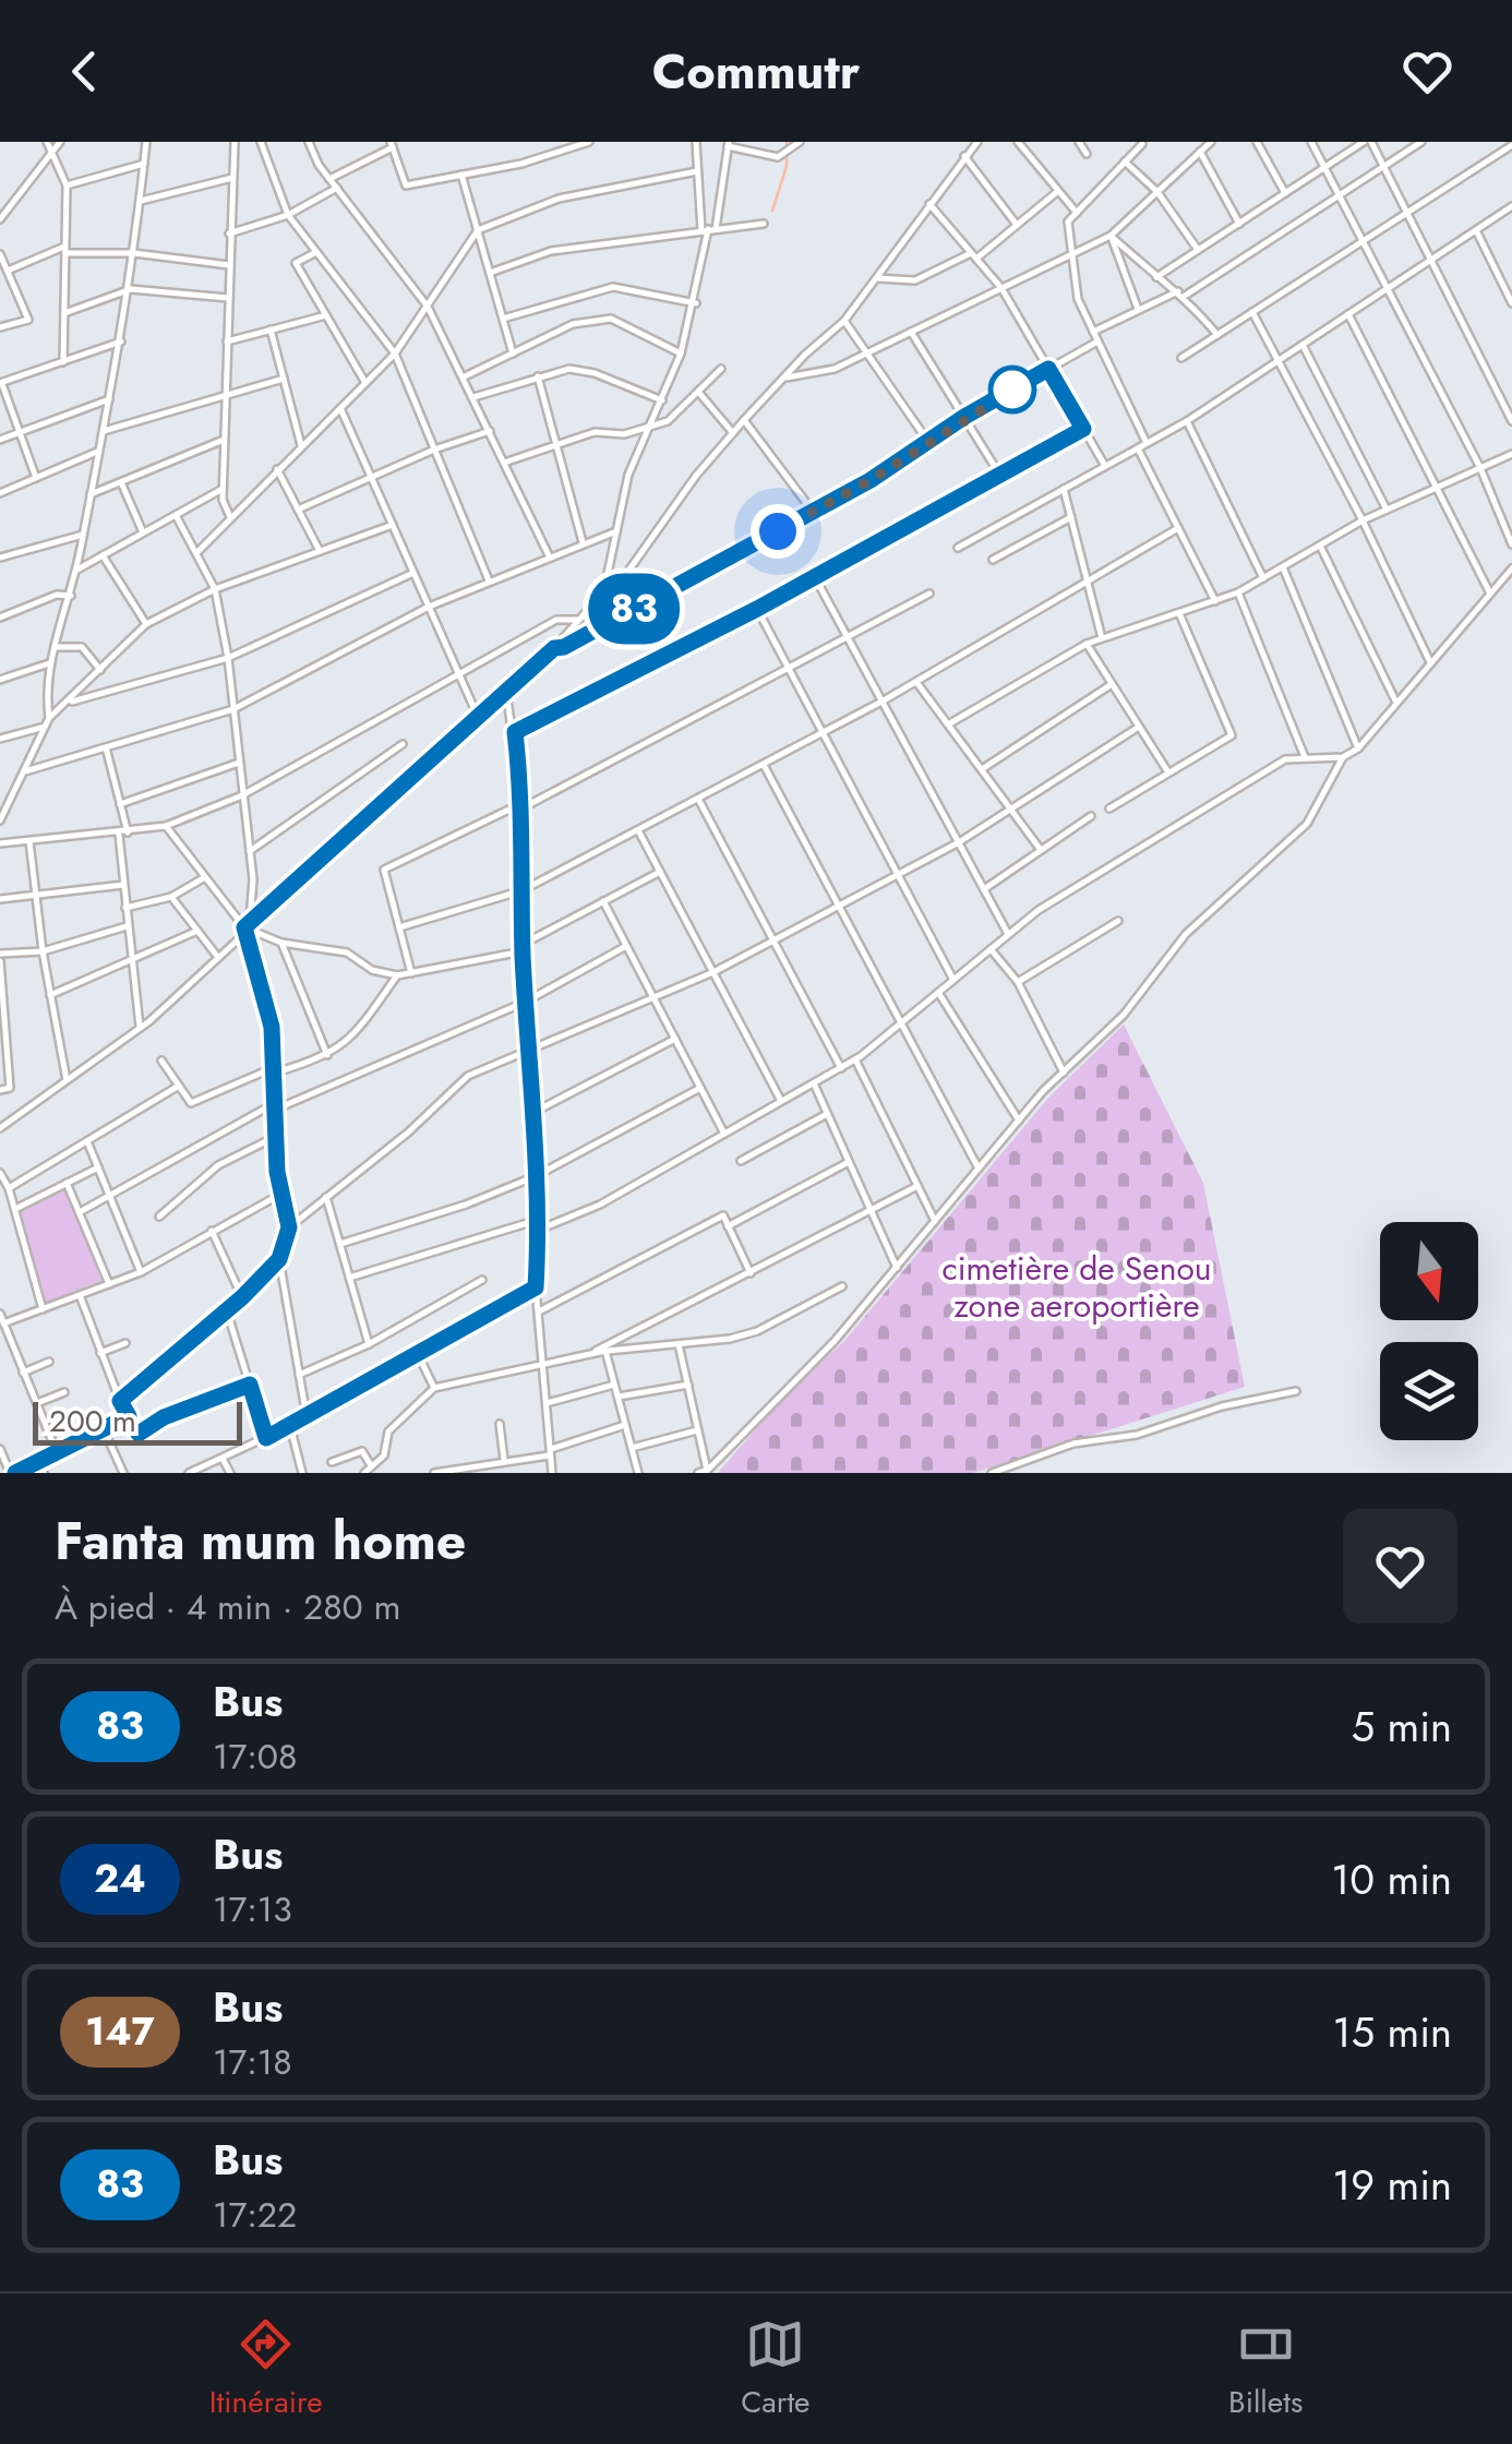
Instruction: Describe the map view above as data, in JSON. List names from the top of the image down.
{
  "parks": ["cimetière de Senou zone aeroportière"],
  "lines": ["bus line 83"],
  "scale_bar": "200 m",
  "north": "bottom",
  "page": {
    "header": "Commutr",
    "on_map": "83",
    "scale": "200 m",
    "heading": ["Fanta mum home", "À pied · 4 min · 280 m"],
    "list": [
      {
        "mark": "83",
        "name": "Bus",
        "note": "17:08",
        "value": "5 min"
      },
      {
        "mark": "24",
        "name": "Bus",
        "note": "17:13",
        "value": "10 min"
      },
      {
        "mark": "147",
        "name": "Bus",
        "note": "17:18",
        "value": "15 min"
      },
      {
        "mark": "83",
        "name": "Bus",
        "note": "17:22",
        "value": "19 min"
      }
    ],
    "tabs": ["Itinéraire", "Carte", "Billets"]
  }
}
